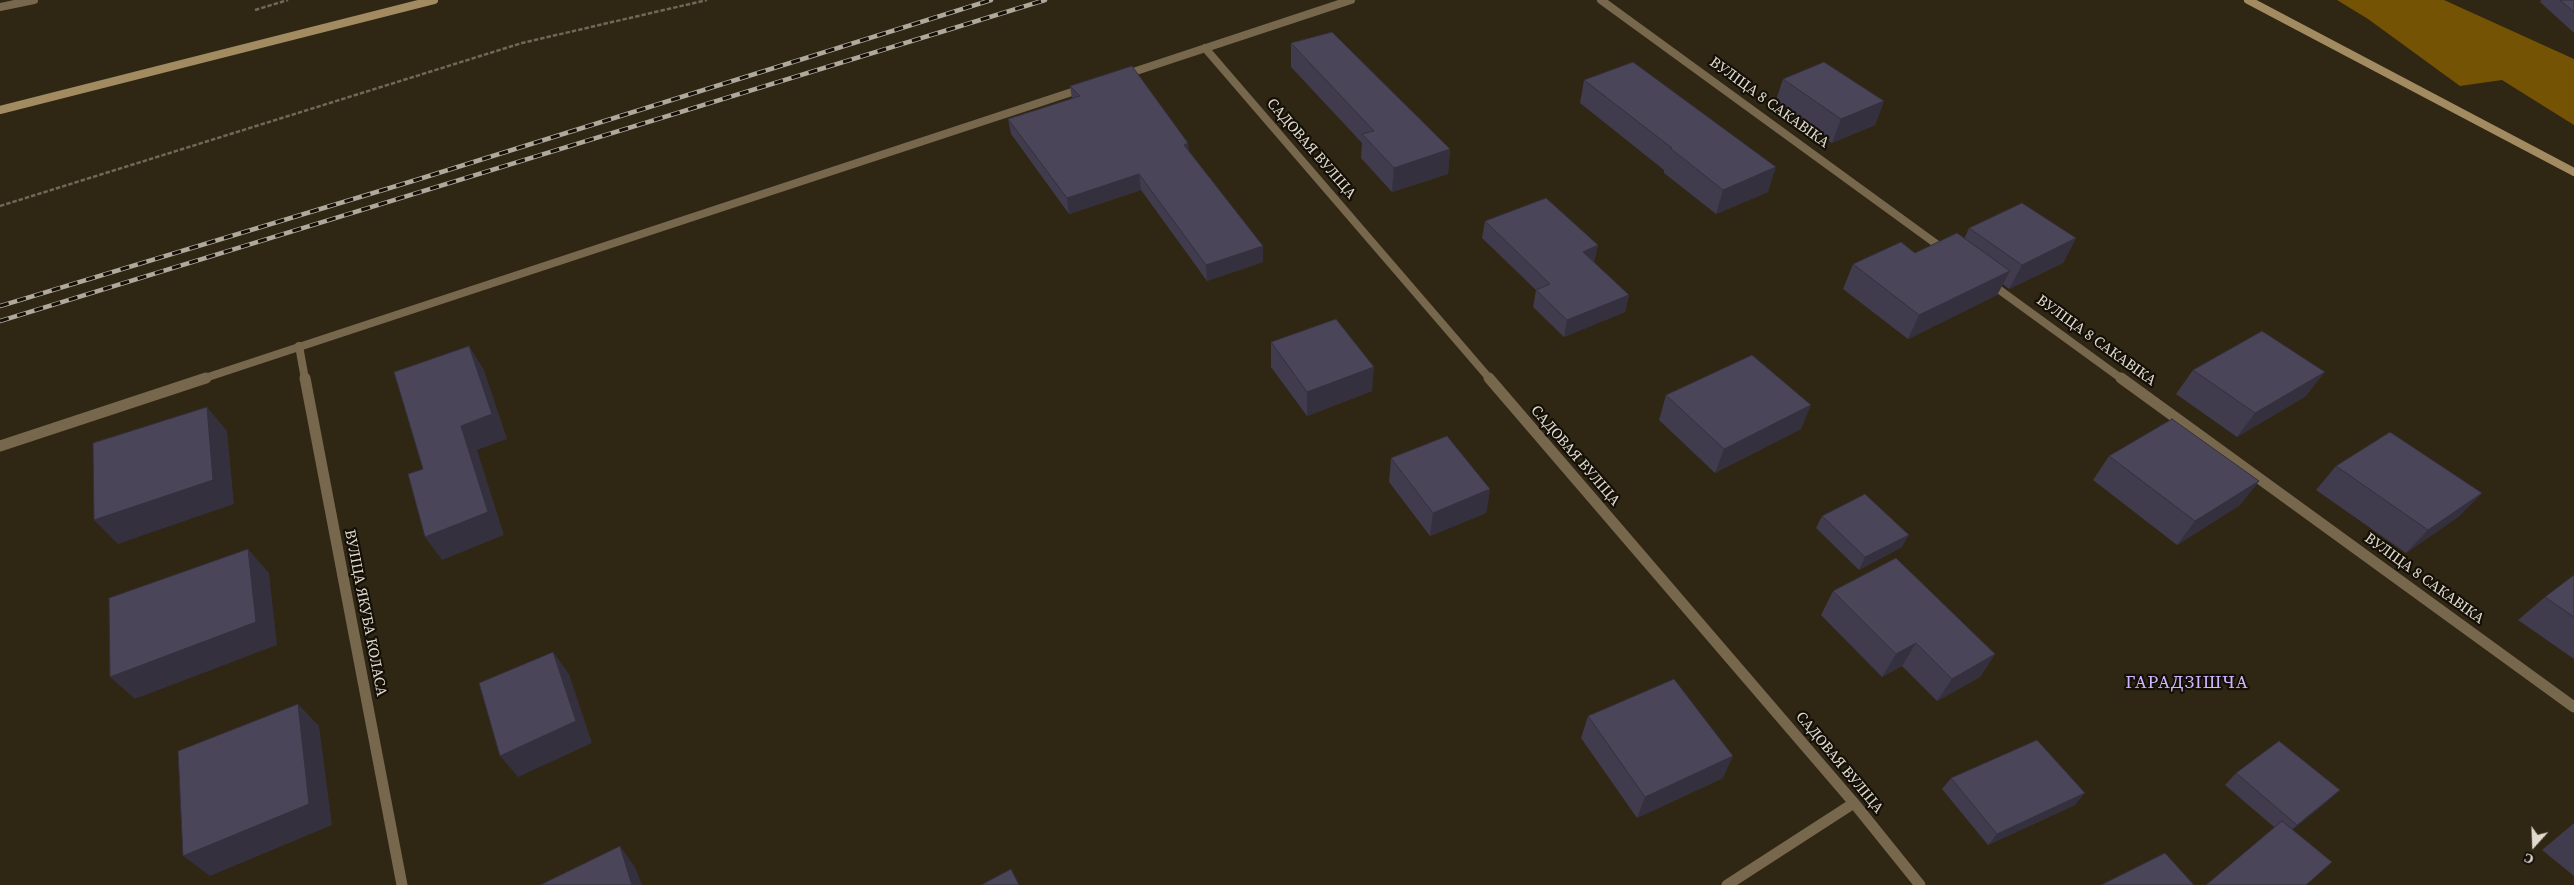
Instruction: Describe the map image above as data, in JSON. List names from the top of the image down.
{
  "streets": {
    "street": ["ВУЛІЦА 8 САКАВІКА", "САДОВАЯ ВУЛІЦА", "ВУЛІЦА ЯКУБА КОЛАСА"]
  },
  "districts": ["ГАРАДЗІШЧА"],
  "north": "bottom"
}
